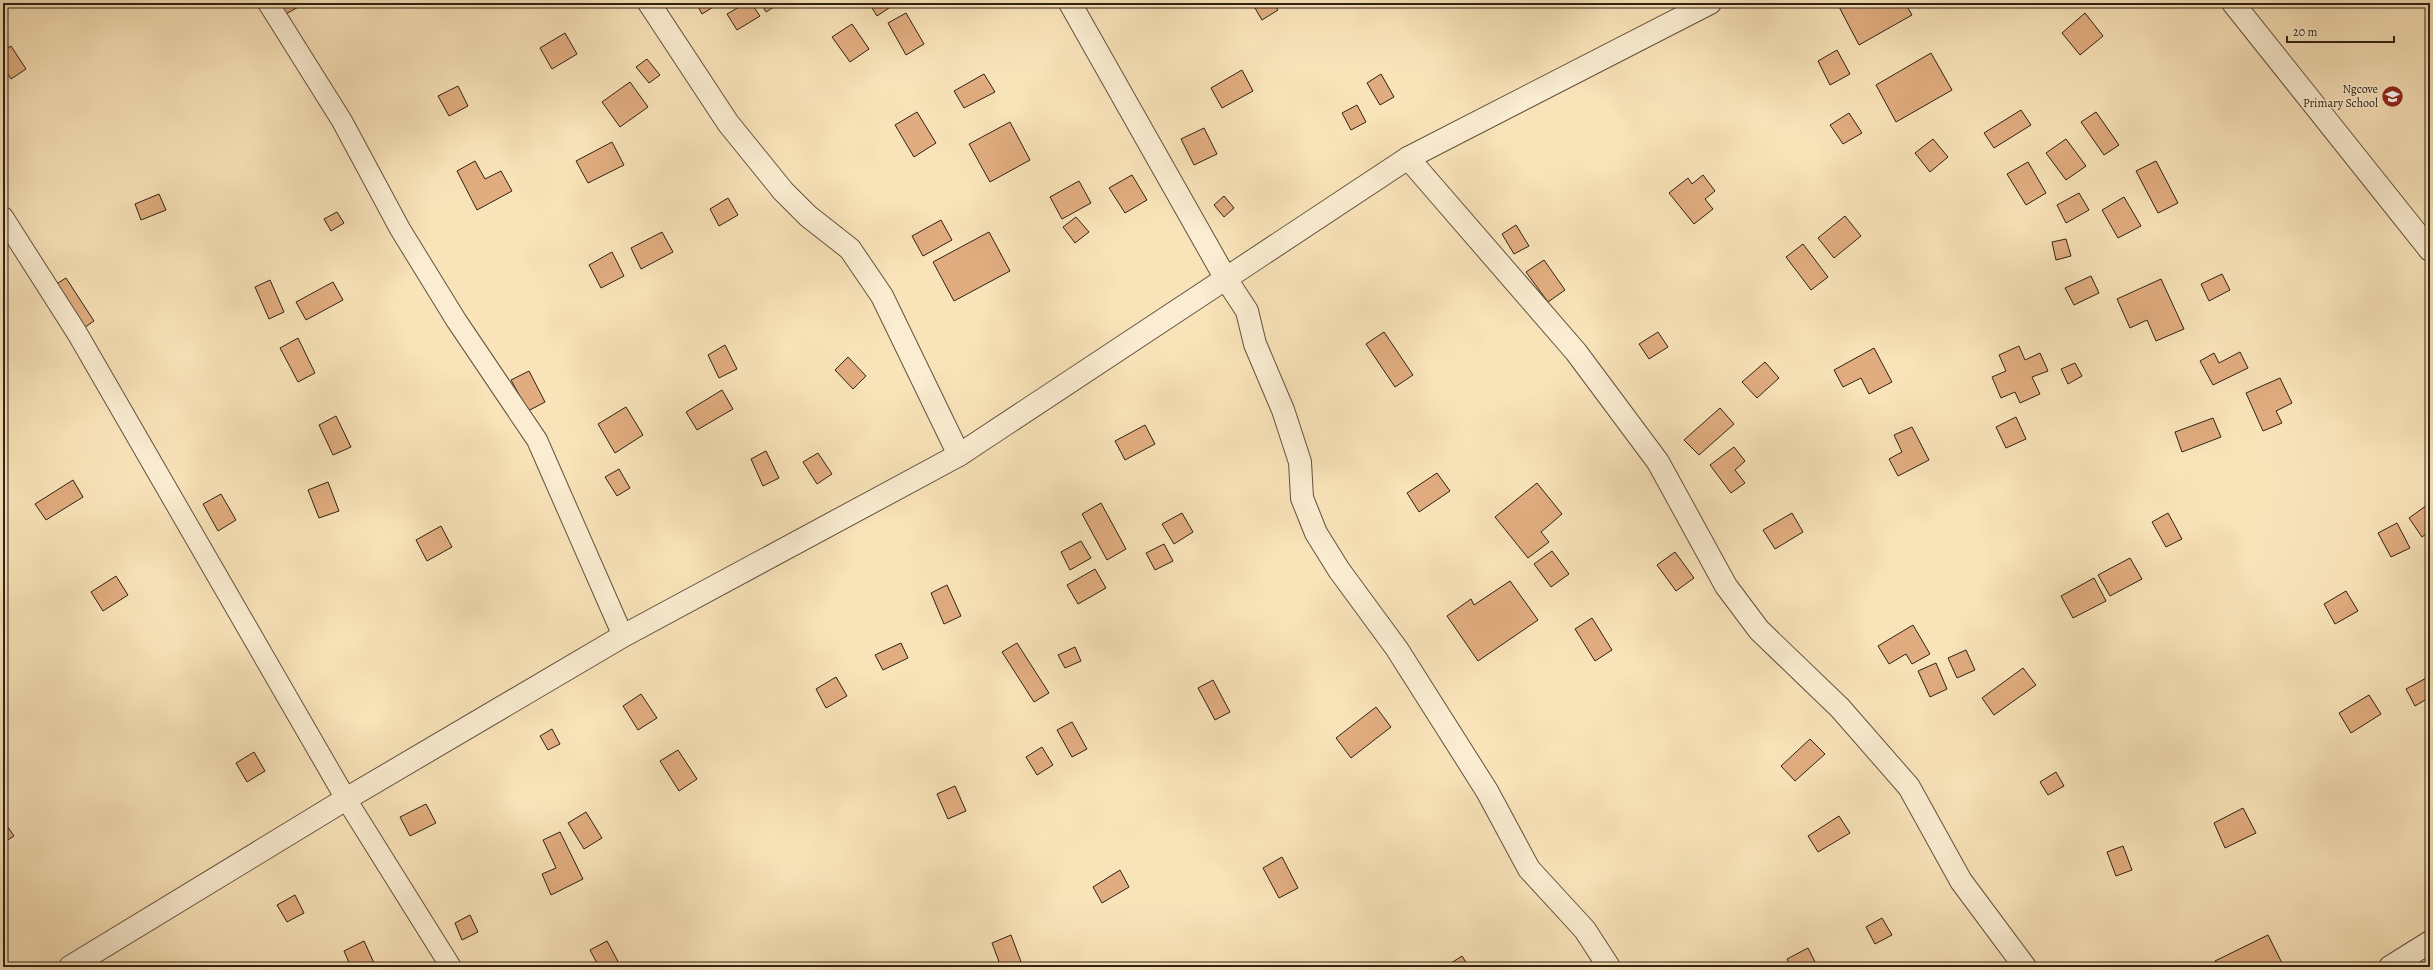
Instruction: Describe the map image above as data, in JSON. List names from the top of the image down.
{
  "places": {
    "school or university": ["Ngcove Primary School"]
  },
  "scale_bar": "20 m"
}
